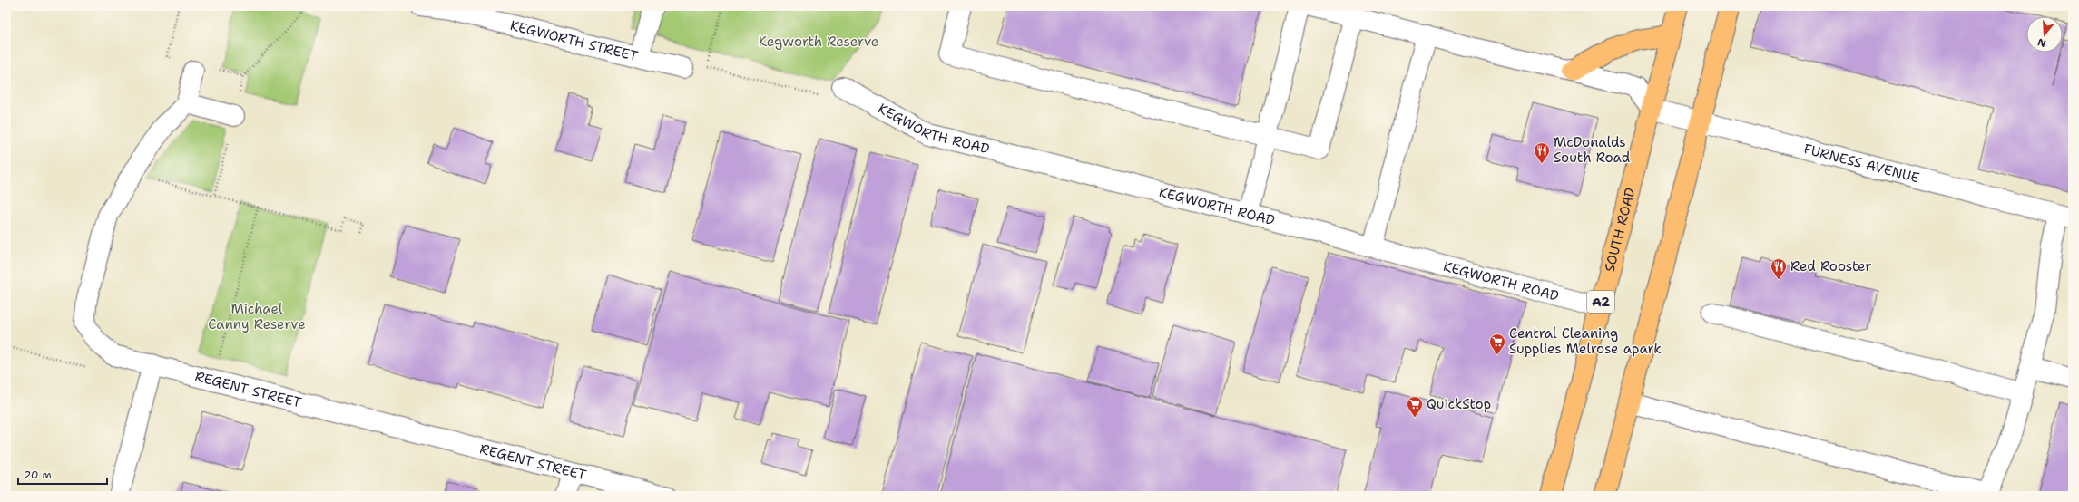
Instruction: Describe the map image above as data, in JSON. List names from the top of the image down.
{
  "streets": {
    "highway": ["SOUTH ROAD", "A2"],
    "street": [
      "KEGWORTH STREET",
      "KEGWORTH ROAD",
      "FURNESS AVENUE",
      "REGENT STREET"
    ]
  },
  "crossings": [
    ["KEGWORTH ROAD", "SOUTH ROAD"],
    ["FURNESS AVENUE", "SOUTH ROAD"]
  ],
  "parks": ["Kegworth Reserve", "Michael Canny Reserve"],
  "places": {
    "restaurant": ["McDonalds South Road", "Red Rooster"],
    "supermarket": ["Central Cleaning Supplies Melrose apark", "QuickStop"]
  },
  "scale_bar": "20 m",
  "north": "bottom"
}
